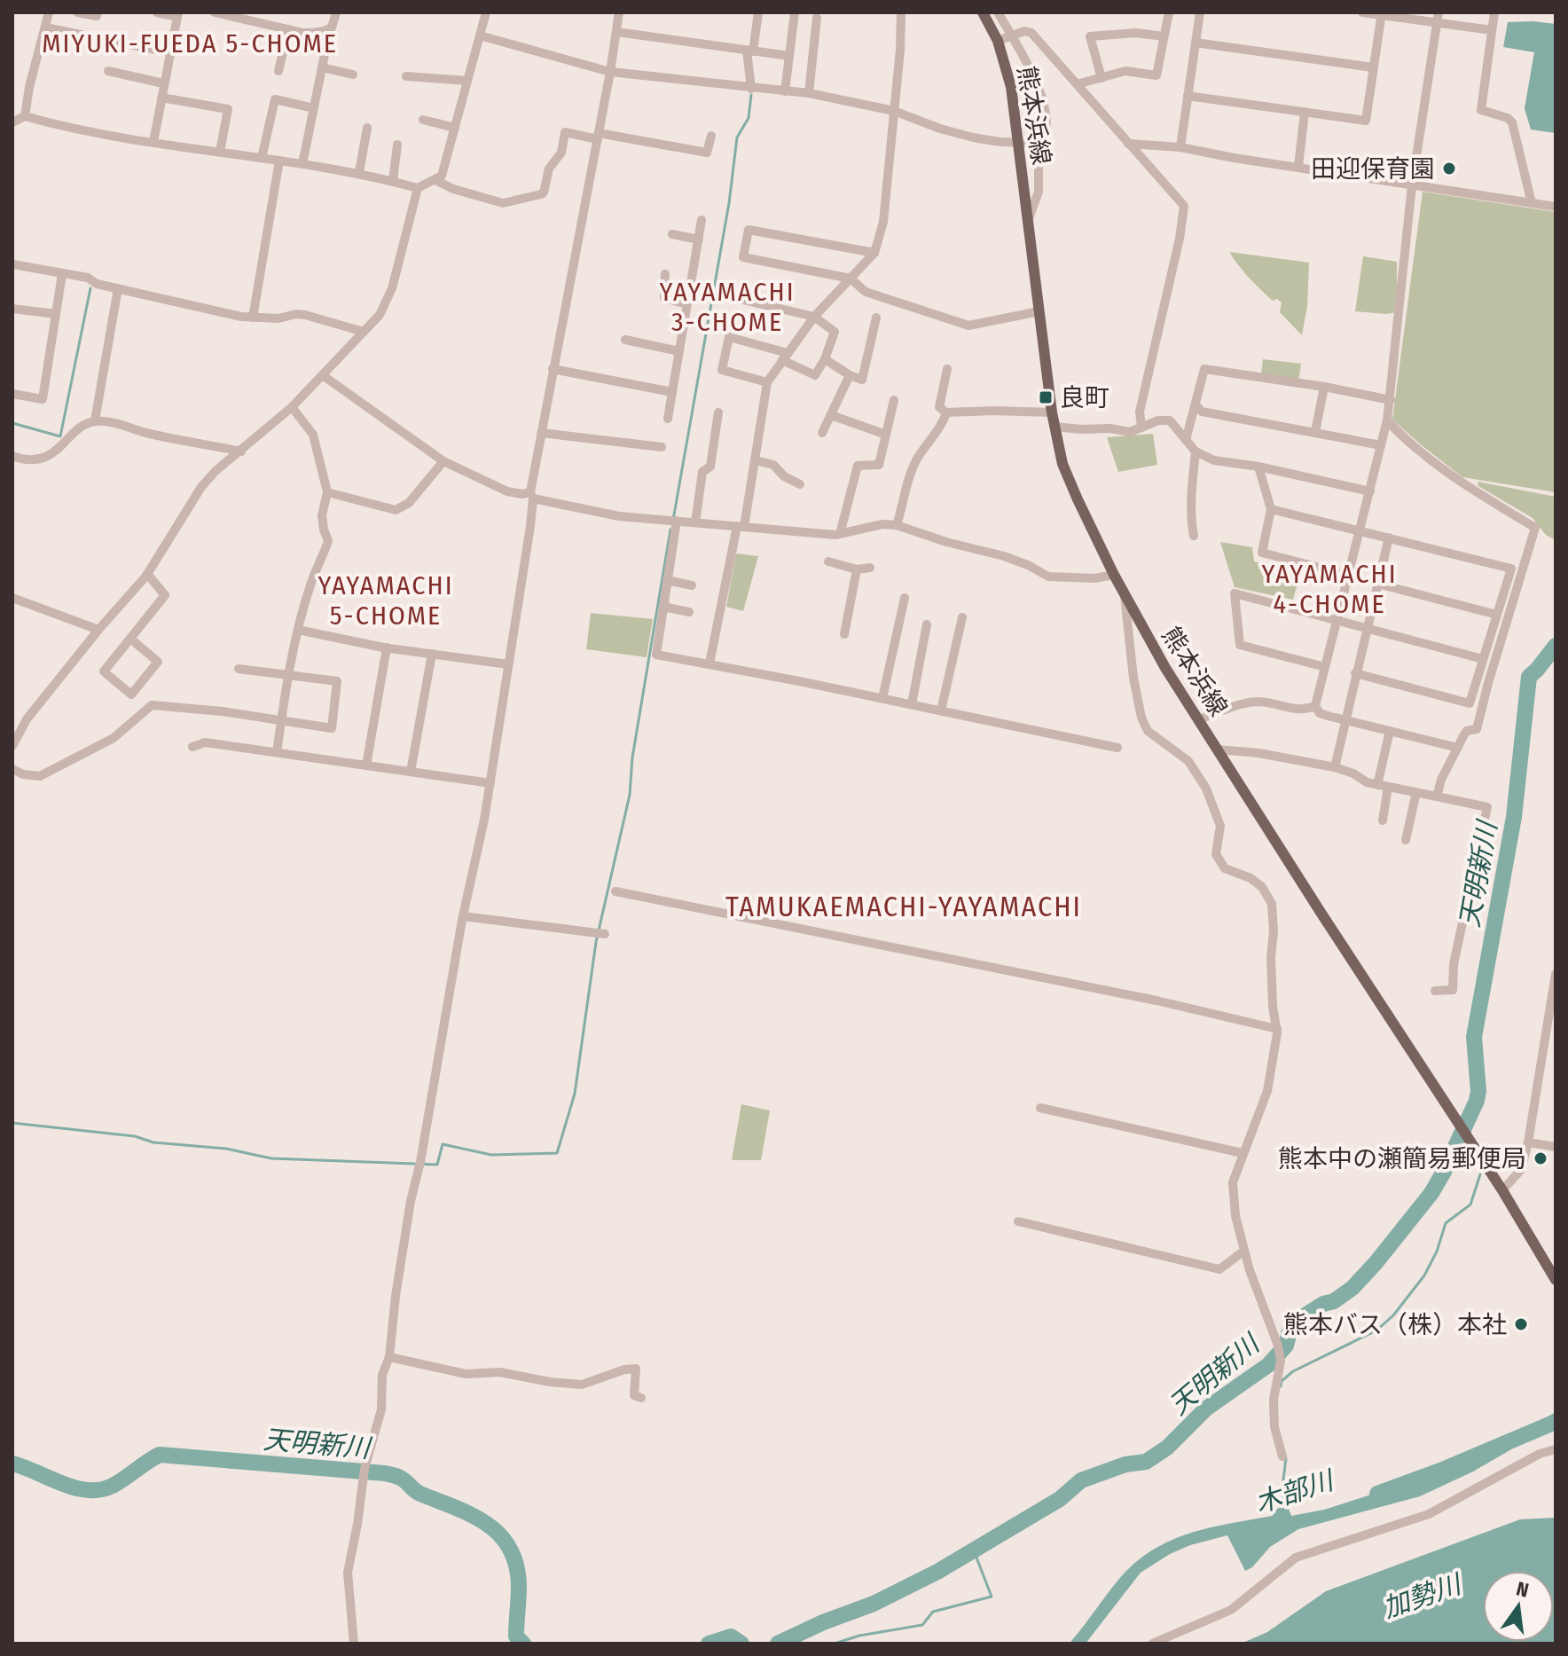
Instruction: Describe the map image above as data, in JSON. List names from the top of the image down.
{
  "streets": {
    "main road": ["熊本浜線"]
  },
  "districts": [
    "MIYUKI-FUEDA 5-CHOME",
    "YAYAMACHI 3-CHOME",
    "YAYAMACHI 4-CHOME",
    "YAYAMACHI 5-CHOME",
    "TAMUKAEMACHI-YAYAMACHI"
  ],
  "water": ["天明新川", "木部川", "加勢川"],
  "places": {
    "other": ["田迎保育園", "熊本中の瀬簡易郵便局", "熊本バス（株）本社"],
    "transit": ["良町"]
  },
  "north": "top"
}
